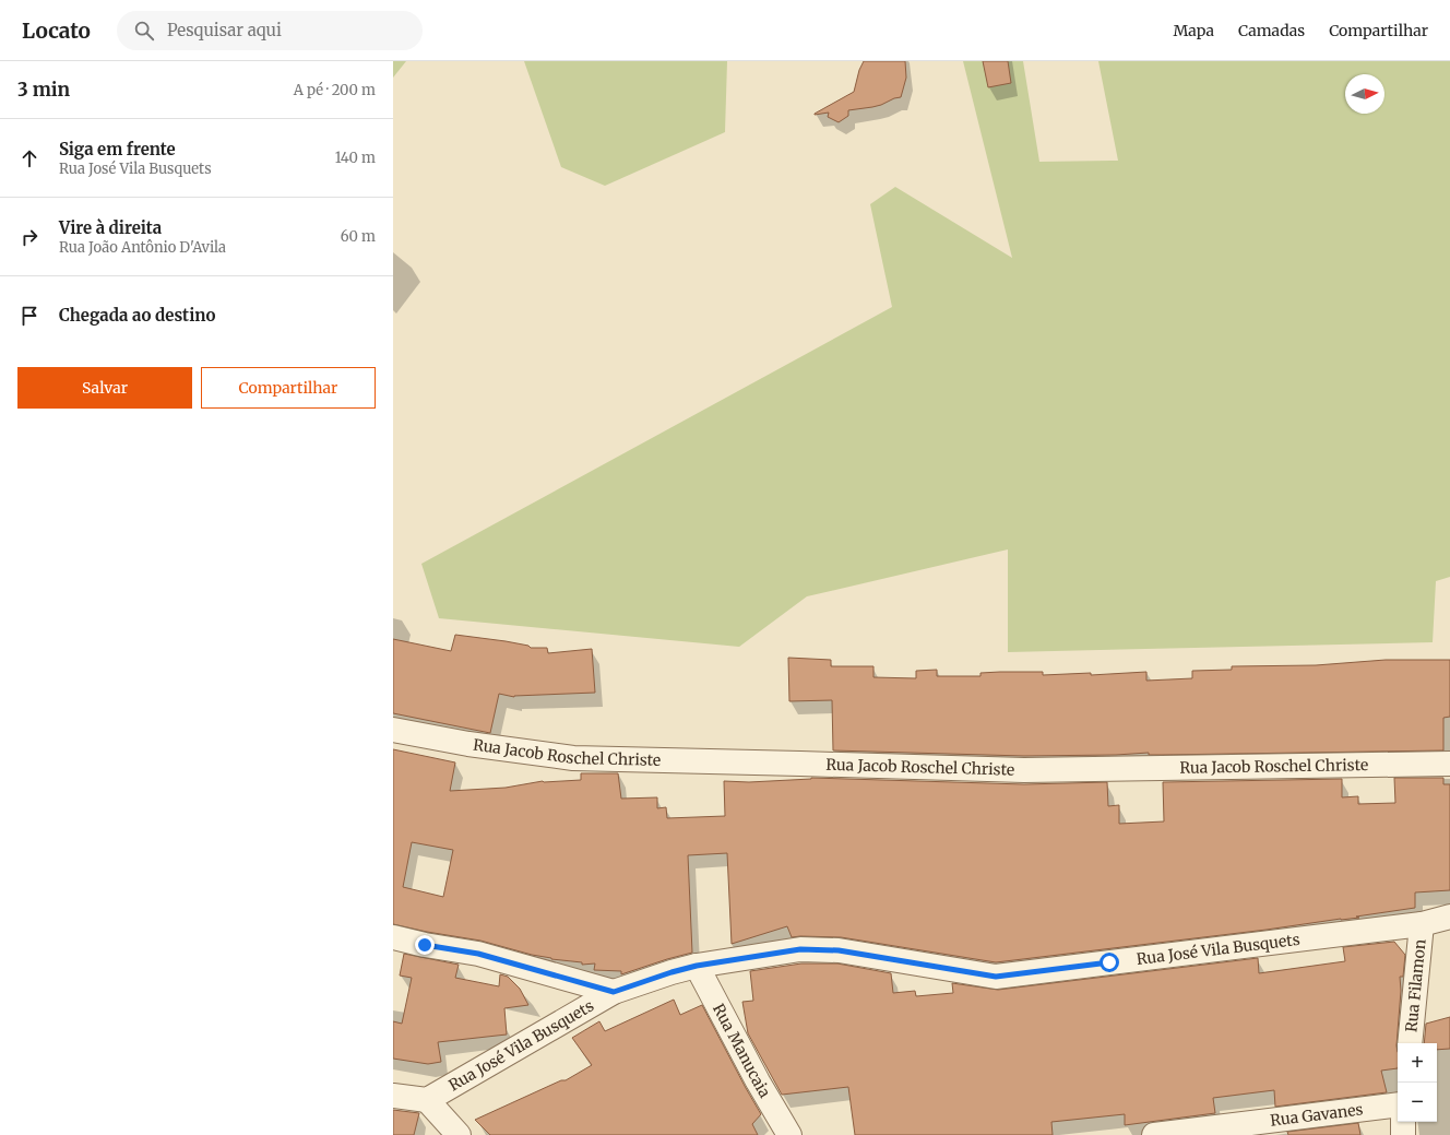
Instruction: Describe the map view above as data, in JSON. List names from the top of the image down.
{
  "streets": {
    "street": [
      "Rua Jacob Roschel Christe",
      "Rua José Vila Busquets",
      "Rua Filamon",
      "Rua Manucaia",
      "Rua Gavanes"
    ]
  },
  "crossings": [
    ["Rua José Vila Busquets", "Rua Filamon"],
    ["Rua José Vila Busquets", "Rua Manucaia"]
  ],
  "north": "right",
  "page": {
    "header": "Locato",
    "search": "Pesquisar aqui",
    "nav": ["Mapa", "Camadas", "Compartilhar"],
    "heading": ["3 min", "A pé · 200 m"],
    "list": [
      ["Siga em frente", "Rua José Vila Busquets", "140 m"],
      ["Vire à direita", "Rua João Antônio D'Avila", "60 m"],
      "Chegada ao destino"
    ],
    "buttons": ["Salvar", "Compartilhar"],
    "map_buttons": ["+", "−"]
  }
}
